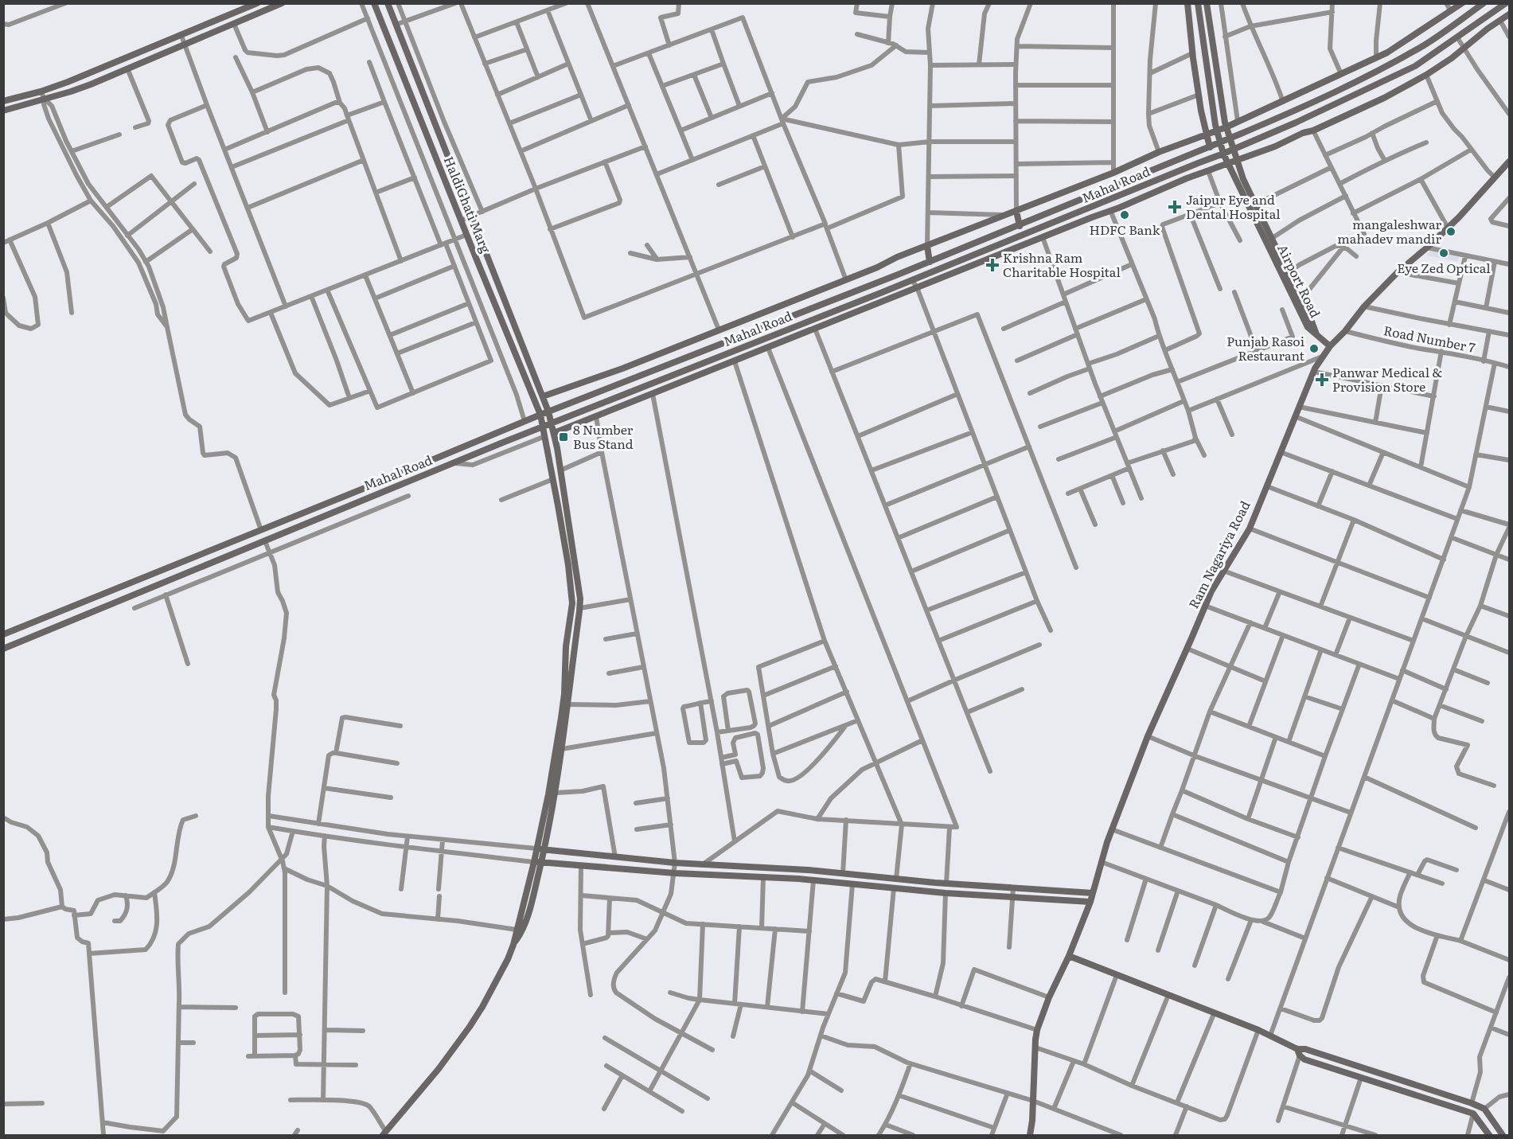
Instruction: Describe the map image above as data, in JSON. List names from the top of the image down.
{
  "streets": {
    "street": [
      "Mahal Road",
      "HaldiGhati Marg",
      "Airport Road",
      "Road Number 7",
      "Ram Nagariya Road"
    ]
  },
  "crossings": [
    ["Mahal Road", "HaldiGhati Marg"],
    ["Mahal Road", "Airport Road"],
    ["Road Number 7", "Ram Nagariya Road"]
  ],
  "places": {
    "health": ["Jaipur Eye and Dental Hospital", "Krishna Ram Charitable Hospital", "Panwar Medical & Provision Store"],
    "other": [
      "HDFC Bank",
      "mangaleshwar mahadev mandir",
      "Eye Zed Optical",
      "Punjab Rasoi Restaurant"
    ],
    "transit": ["8 Number Bus Stand"]
  }
}
